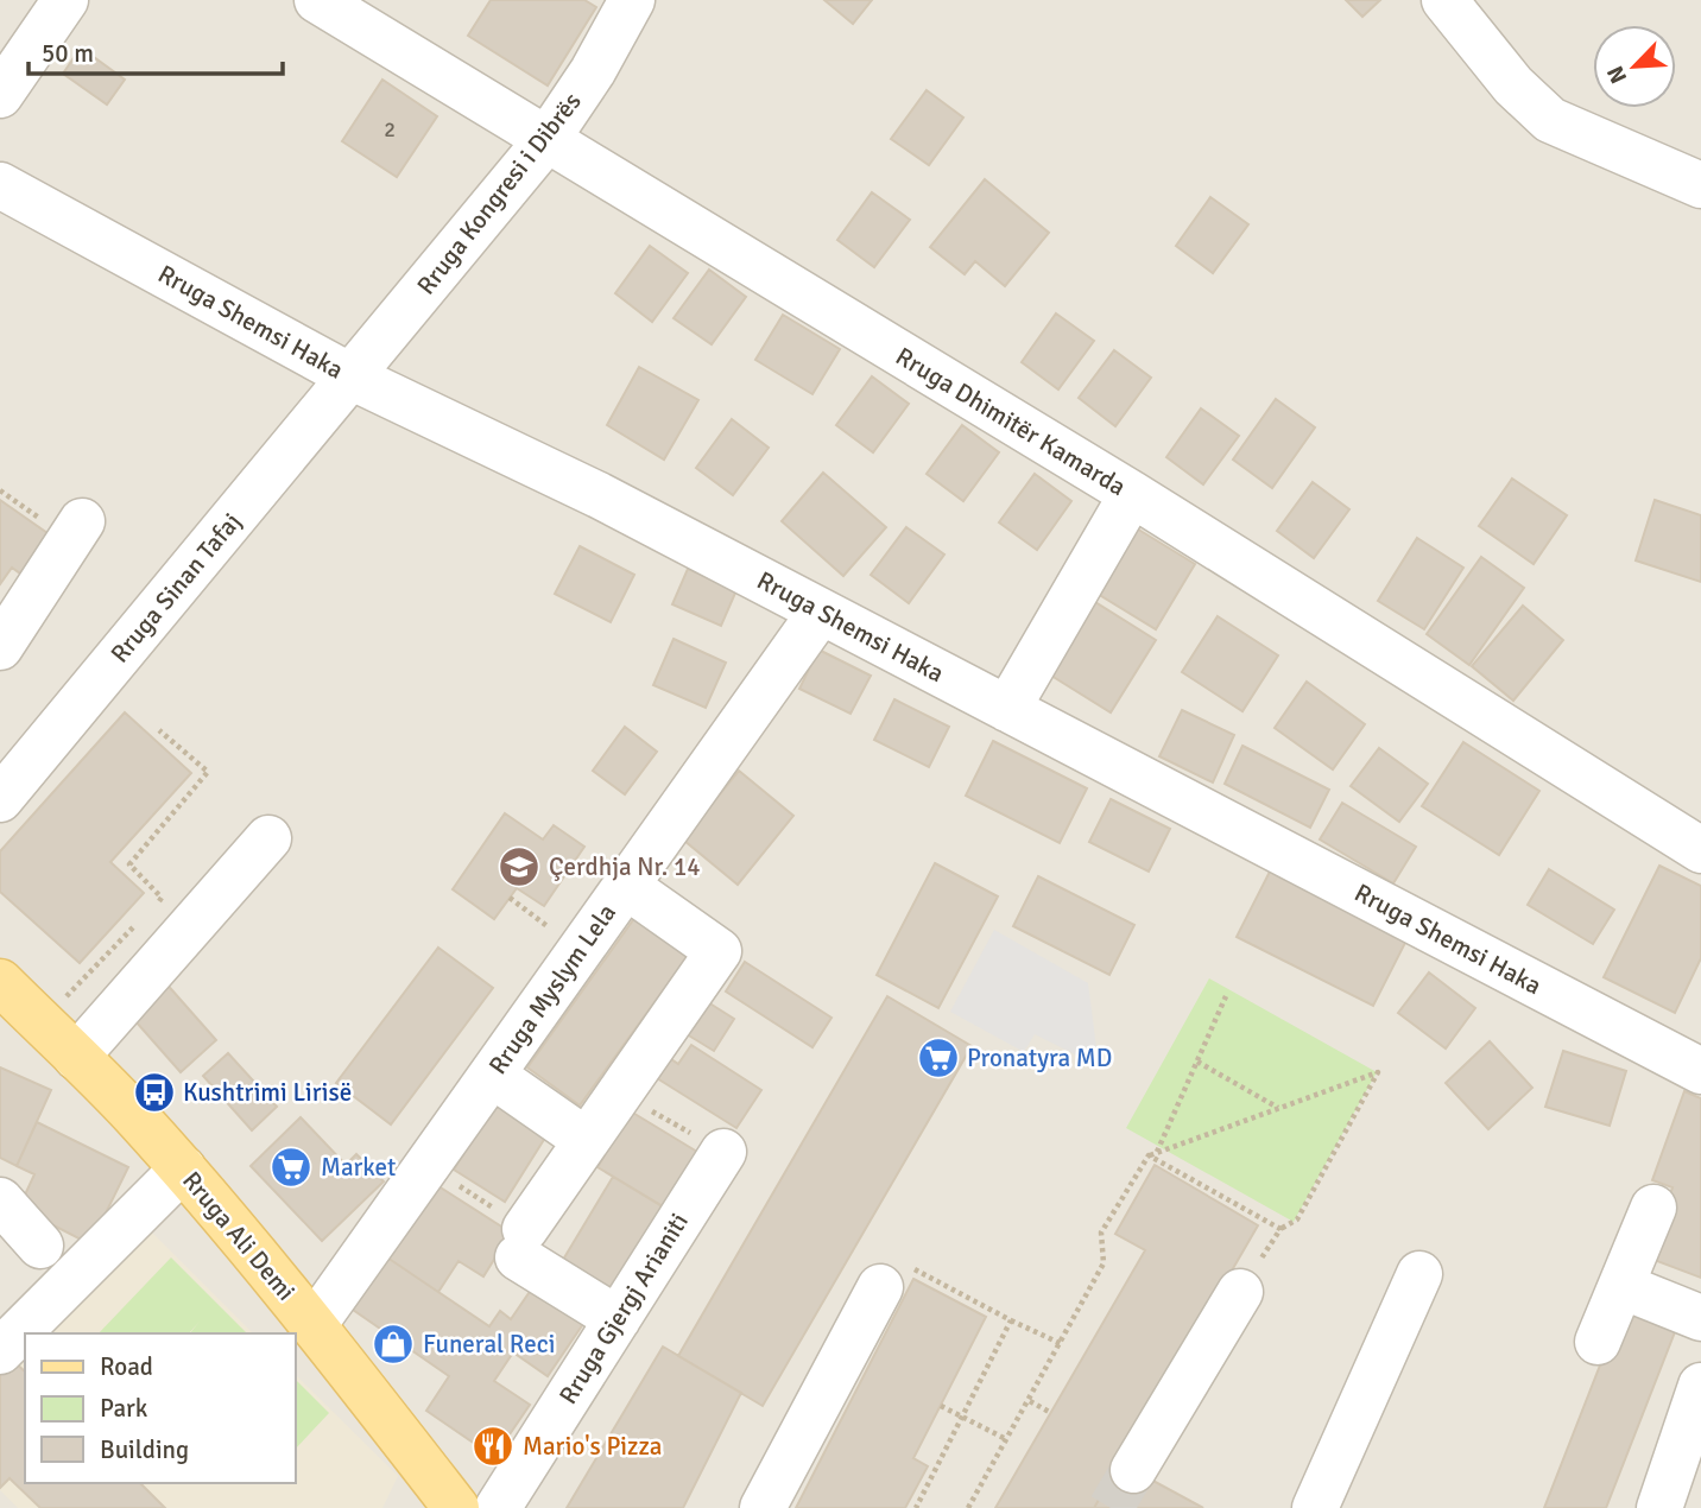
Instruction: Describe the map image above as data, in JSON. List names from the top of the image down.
{
  "streets": {
    "main road": ["Rruga Ali Demi"],
    "street": [
      "Rruga Kongresi i Dibrës",
      "Rruga Shemsi Haka",
      "Rruga Dhimitër Kamarda",
      "Rruga Sinan Tafaj",
      "Rruga Myslym Lela",
      "Rruga Gjergj Arianiti"
    ]
  },
  "crossings": [
    ["Rruga Kongresi i Dibrës", "Rruga Shemsi Haka"],
    ["Rruga Kongresi i Dibrës", "Rruga Dhimitër Kamarda"],
    ["Rruga Kongresi i Dibrës", "Rruga Sinan Tafaj"],
    ["Rruga Shemsi Haka", "Rruga Sinan Tafaj"],
    ["Rruga Shemsi Haka", "Rruga Myslym Lela"],
    ["Rruga Myslym Lela", "Rruga Ali Demi"]
  ],
  "places": {
    "school or university": ["Çerdhja Nr. 14"],
    "supermarket": ["Pronatyra MD", "Market"],
    "bus stop": ["Kushtrimi Lirisë"],
    "shop": ["Funeral Reci"],
    "restaurant": ["Mario's Pizza"]
  },
  "house_numbers": ["2"],
  "legend": ["Road", "Park", "Building"],
  "scale_bar": "50 m",
  "north": "bottom left"
}
